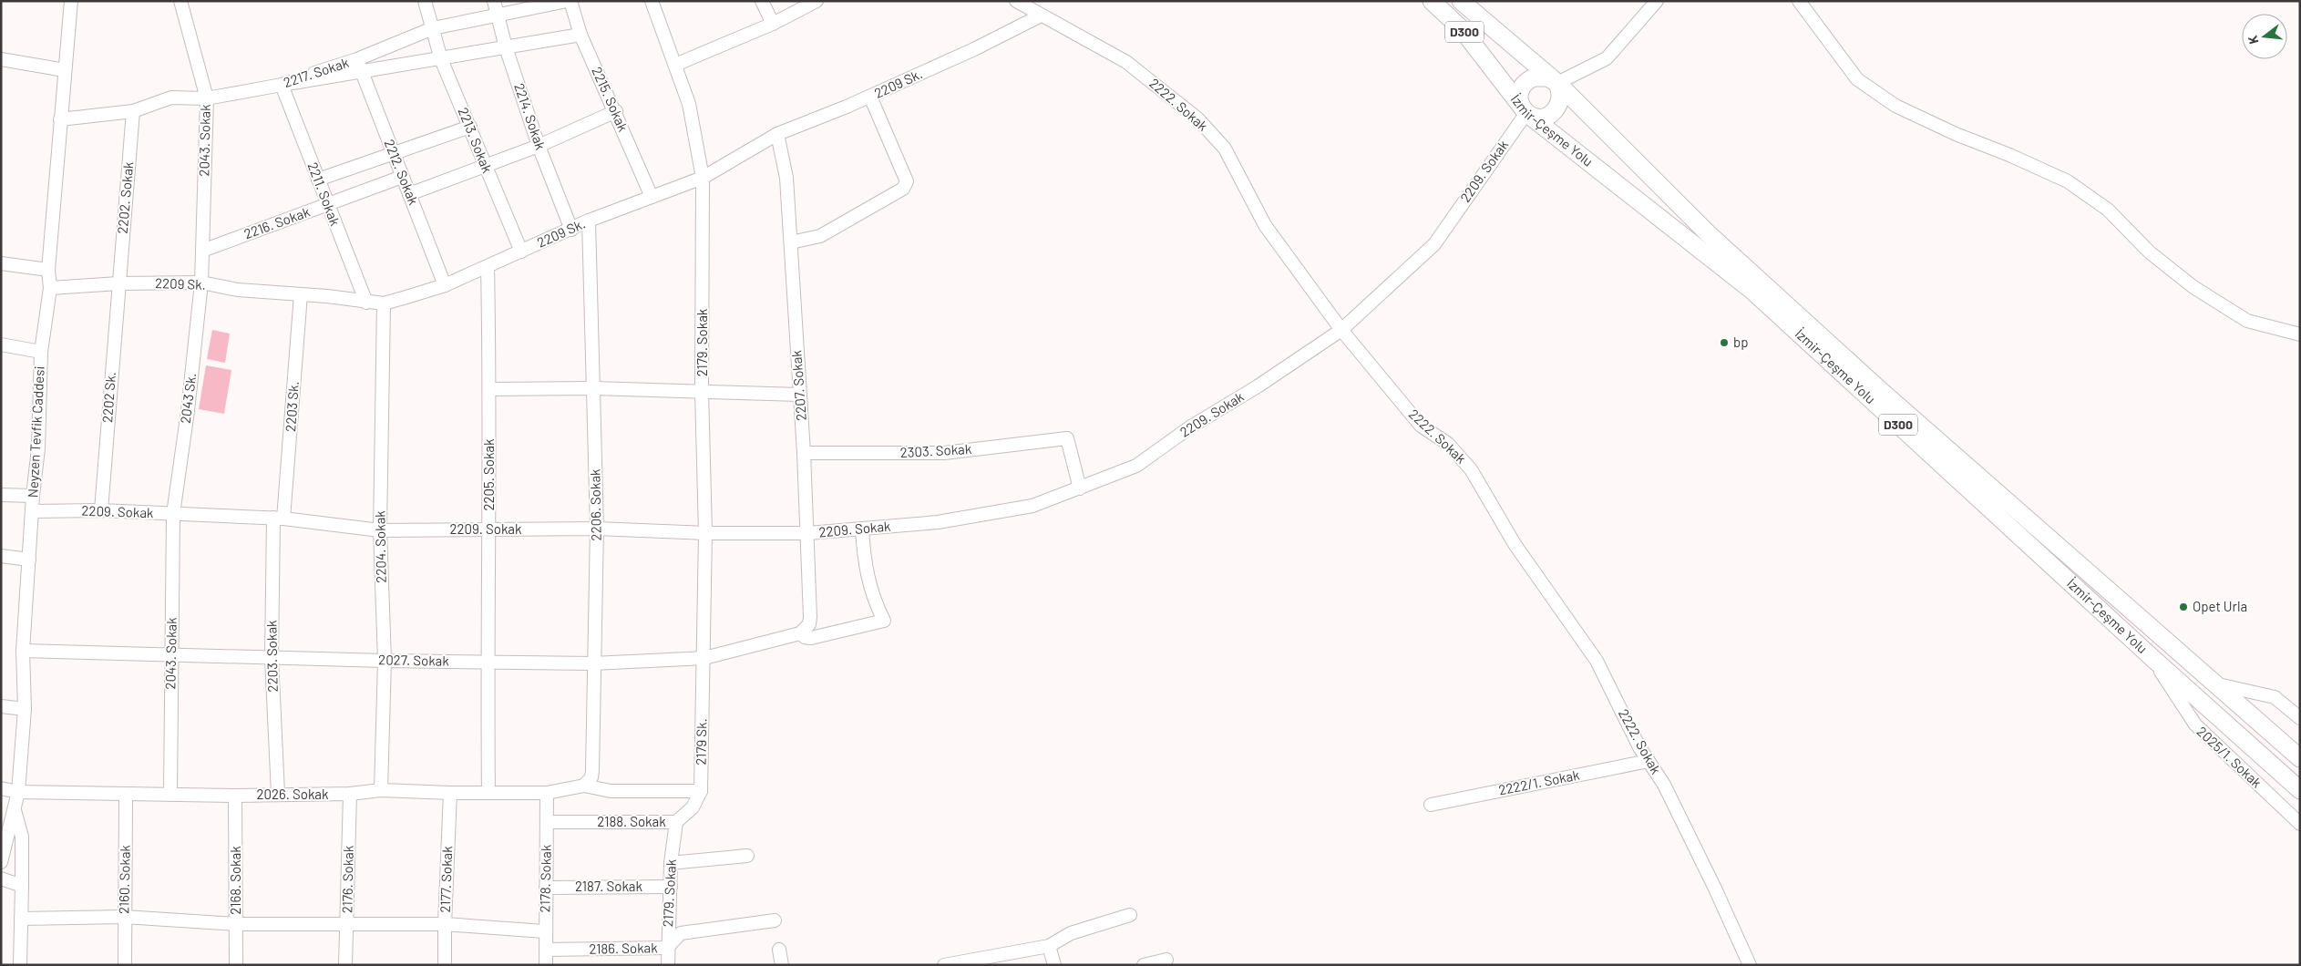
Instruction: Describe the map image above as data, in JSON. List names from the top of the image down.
{
  "streets": {
    "highway": ["D300", "İzmir-Çeşme Yolu"],
    "street": [
      "2217. Sokak",
      "2209 Sk.",
      "2215. Sokak",
      "2222. Sokak",
      "2214. Sokak",
      "2043. Sokak",
      "2213. Sokak",
      "2209. Sokak",
      "2212. Sokak",
      "2211. Sokak",
      "2202. Sokak",
      "2216. Sokak",
      "2179. Sokak",
      "2207. Sokak",
      "2202 Sk.",
      "2043 Sk.",
      "2203 Sk.",
      "Neyzen Tevfik Caddesi",
      "2303. Sokak",
      "2205. Sokak",
      "2206. Sokak",
      "2204. Sokak",
      "2203. Sokak",
      "2027. Sokak",
      "2179 Sk.",
      "2025/1. Sokak",
      "2222/1. Sokak",
      "2026. Sokak",
      "2188. Sokak",
      "2178. Sokak",
      "2160. Sokak",
      "2176. Sokak",
      "2177. Sokak",
      "2168. Sokak",
      "2187. Sokak",
      "2186. Sokak"
    ]
  },
  "crossings": [
    ["2217. Sokak", "2214. Sokak"],
    ["2217. Sokak", "2043. Sokak"],
    ["2217. Sokak", "2213. Sokak"],
    ["2217. Sokak", "2212. Sokak"],
    ["2217. Sokak", "2211. Sokak"],
    ["2217. Sokak", "2202. Sokak"],
    ["2217. Sokak", "Neyzen Tevfik Caddesi"],
    ["2209 Sk.", "2215. Sokak"],
    ["2209 Sk.", "2222. Sokak"],
    ["2209 Sk.", "2214. Sokak"],
    ["2209 Sk.", "2043. Sokak"],
    ["2209 Sk.", "2213. Sokak"],
    ["2209 Sk.", "2212. Sokak"],
    ["2209 Sk.", "2211. Sokak"],
    ["2209 Sk.", "2202. Sokak"],
    ["2209 Sk.", "2179. Sokak"],
    ["2209 Sk.", "2207. Sokak"],
    ["2209 Sk.", "2202 Sk."],
    ["2209 Sk.", "2043 Sk."],
    ["2209 Sk.", "2203 Sk."],
    ["2209 Sk.", "Neyzen Tevfik Caddesi"],
    ["2209 Sk.", "2205. Sokak"],
    ["2209 Sk.", "2206. Sokak"],
    ["2209 Sk.", "2204. Sokak"],
    ["2222. Sokak", "2209. Sokak"],
    ["2222. Sokak", "2222/1. Sokak"],
    ["İzmir-Çeşme Yolu", "2209. Sokak"],
    ["İzmir-Çeşme Yolu", "2025/1. Sokak"],
    ["2043. Sokak", "2209. Sokak"],
    ["2043. Sokak", "2216. Sokak"],
    ["2043. Sokak", "2043 Sk."],
    ["2043. Sokak", "2027. Sokak"],
    ["2043. Sokak", "2026. Sokak"],
    ["2209. Sokak", "2179. Sokak"],
    ["2209. Sokak", "2207. Sokak"],
    ["2209. Sokak", "2202 Sk."],
    ["2209. Sokak", "2043 Sk."],
    ["2209. Sokak", "2203 Sk."],
    ["2209. Sokak", "Neyzen Tevfik Caddesi"],
    ["2209. Sokak", "2303. Sokak"],
    ["2209. Sokak", "2205. Sokak"],
    ["2209. Sokak", "2206. Sokak"],
    ["2209. Sokak", "2204. Sokak"],
    ["2209. Sokak", "2203. Sokak"],
    ["2212. Sokak", "2216. Sokak"],
    ["2211. Sokak", "2216. Sokak"],
    ["2202. Sokak", "2202 Sk."],
    ["2179. Sokak", "2027. Sokak"],
    ["2179. Sokak", "2179 Sk."],
    ["2179. Sokak", "2188. Sokak"],
    ["2179. Sokak", "2187. Sokak"],
    ["2179. Sokak", "2186. Sokak"],
    ["2207. Sokak", "2303. Sokak"],
    ["2207. Sokak", "2027. Sokak"],
    ["2203 Sk.", "2203. Sokak"],
    ["Neyzen Tevfik Caddesi", "2027. Sokak"],
    ["Neyzen Tevfik Caddesi", "2026. Sokak"],
    ["2205. Sokak", "2027. Sokak"],
    ["2205. Sokak", "2026. Sokak"],
    ["2206. Sokak", "2027. Sokak"],
    ["2206. Sokak", "2026. Sokak"],
    ["2204. Sokak", "2027. Sokak"],
    ["2204. Sokak", "2026. Sokak"],
    ["2203. Sokak", "2027. Sokak"],
    ["2203. Sokak", "2026. Sokak"],
    ["2179 Sk.", "2188. Sokak"],
    ["2026. Sokak", "2178. Sokak"],
    ["2026. Sokak", "2160. Sokak"],
    ["2026. Sokak", "2176. Sokak"],
    ["2026. Sokak", "2177. Sokak"],
    ["2026. Sokak", "2168. Sokak"],
    ["2188. Sokak", "2178. Sokak"],
    ["2178. Sokak", "2187. Sokak"],
    ["2178. Sokak", "2186. Sokak"]
  ],
  "places": ["bp", "Opet Urla"],
  "north": "left"
}
